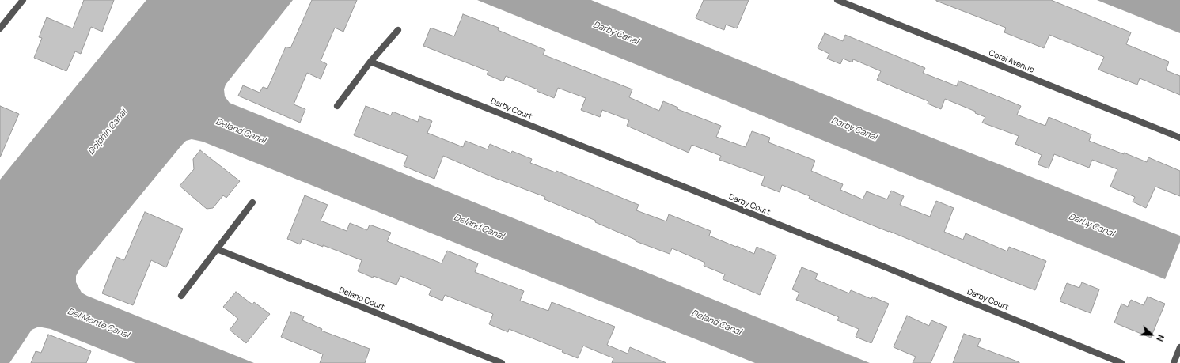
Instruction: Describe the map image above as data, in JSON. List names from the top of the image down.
{
  "streets": {
    "street": ["Coral Avenue", "Darby Court", "Delano Court"]
  },
  "water": [
    "Darby Canal",
    "Deland Canal",
    "Dolphin Canal",
    "Del Monte Canal"
  ],
  "north": "right"
}
